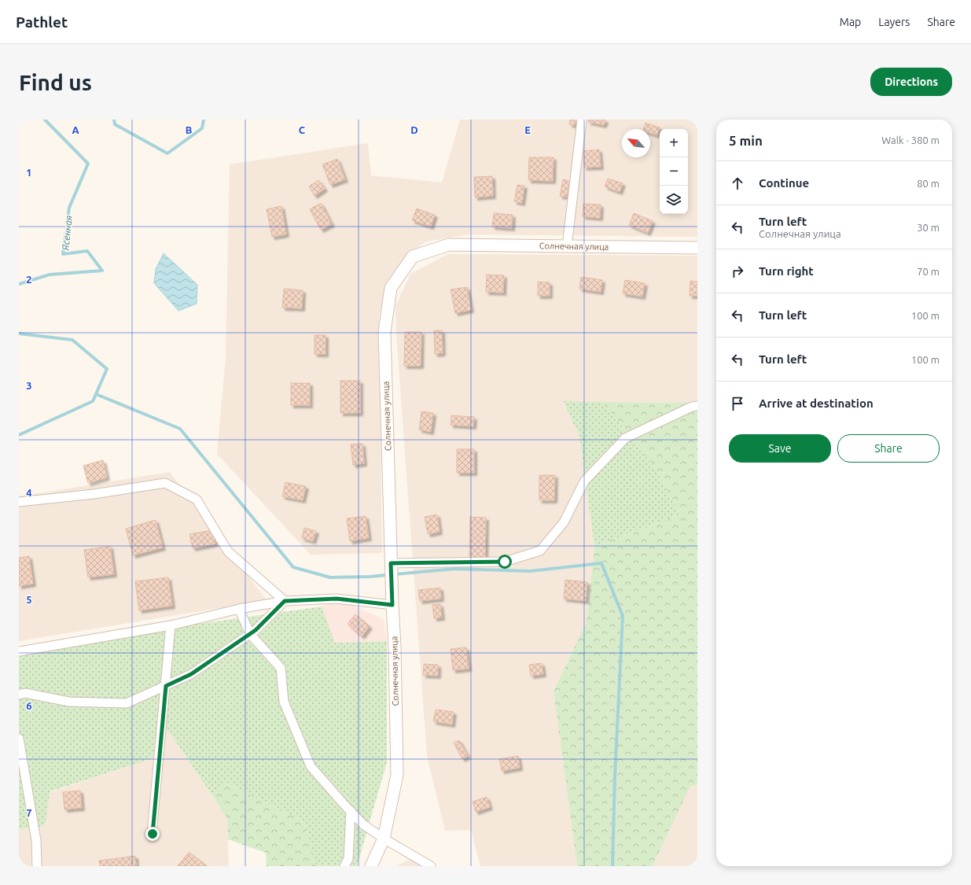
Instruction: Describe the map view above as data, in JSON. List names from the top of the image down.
{
  "streets": {
    "street": ["Солнечная улица"]
  },
  "water": ["Ясенная"],
  "north": "top left",
  "page": {
    "header": "Pathlet",
    "nav": ["Map", "Layers", "Share"],
    "buttons": [
      "Directions",
      ["Save", "Share"]
    ],
    "title": "Find us",
    "heading": ["5 min", "Walk · 380 m"],
    "map_buttons": ["+", "−"],
    "list": [
      ["Continue", "80 m"],
      ["Turn left", "Солнечная улица", "30 m"],
      ["Turn right", "70 m"],
      ["Turn left", "100 m"],
      ["Turn left", "100 m"],
      "Arrive at destination"
    ]
  },
  "grid": {
    "columns": [
      "A",
      "B",
      "C",
      "D",
      "E"
    ],
    "rows": [
      "1",
      "2",
      "3",
      "4",
      "5",
      "6",
      "7"
    ]
  }
}
